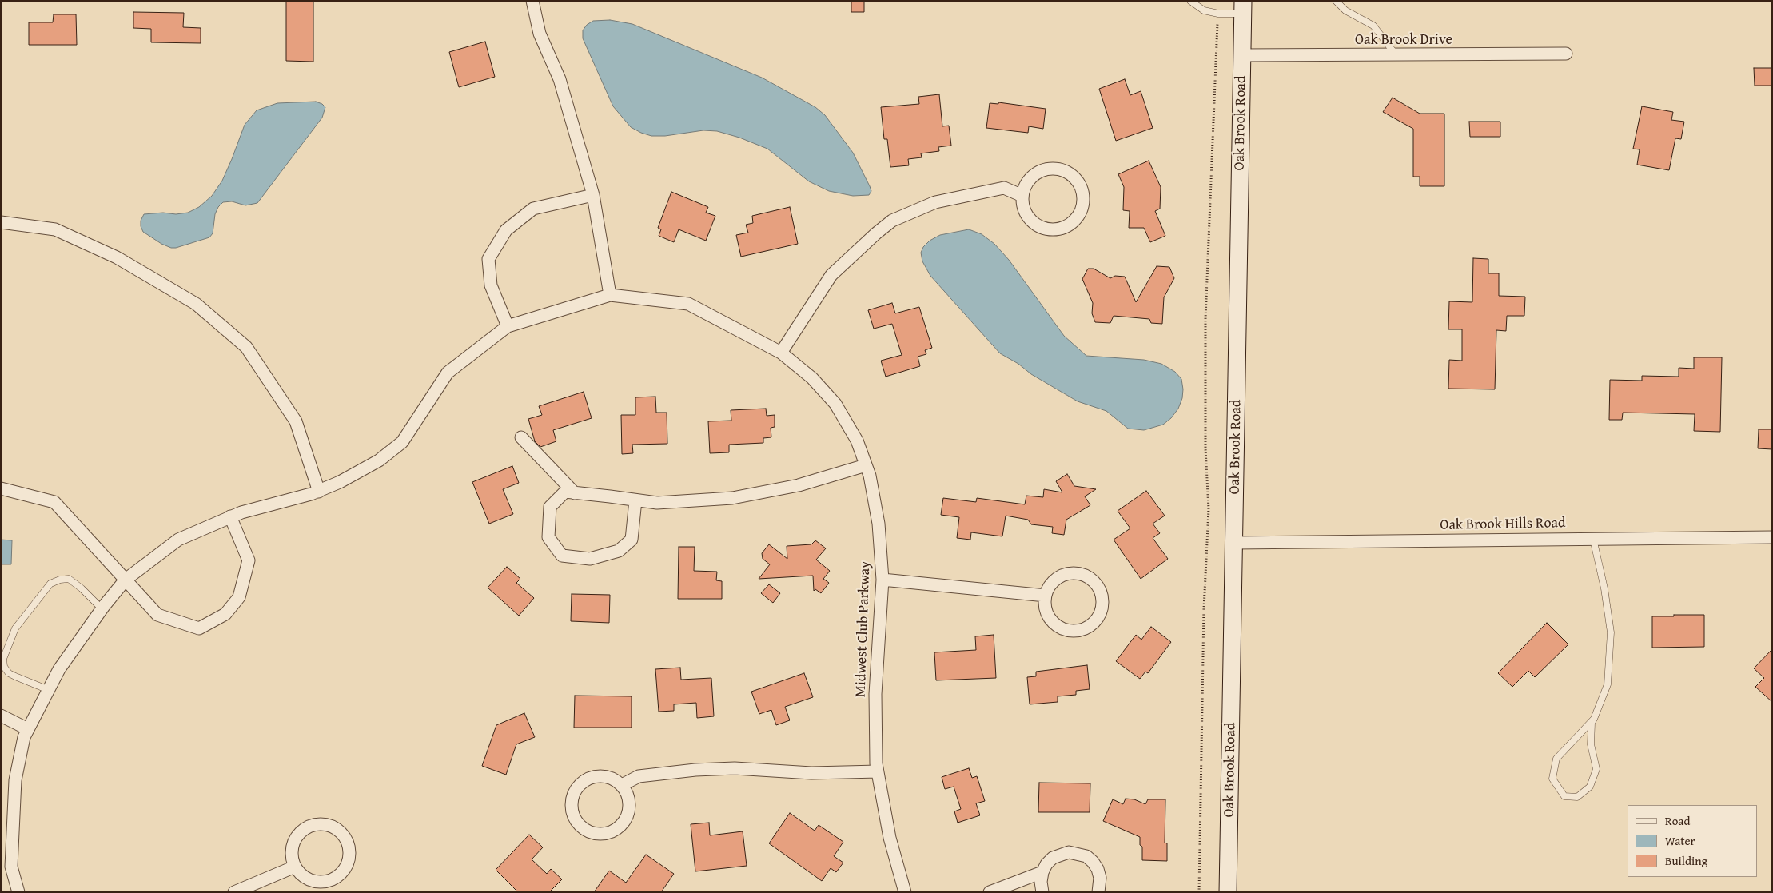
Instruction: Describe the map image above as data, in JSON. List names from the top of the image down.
{
  "streets": {
    "main road": ["Oak Brook Road"],
    "street": ["Oak Brook Drive", "Oak Brook Hills Road", "Midwest Club Parkway"]
  },
  "crossings": [
    ["Oak Brook Drive", "Oak Brook Road"],
    ["Oak Brook Road", "Oak Brook Hills Road"]
  ],
  "legend": ["Road", "Water", "Building"]
}
